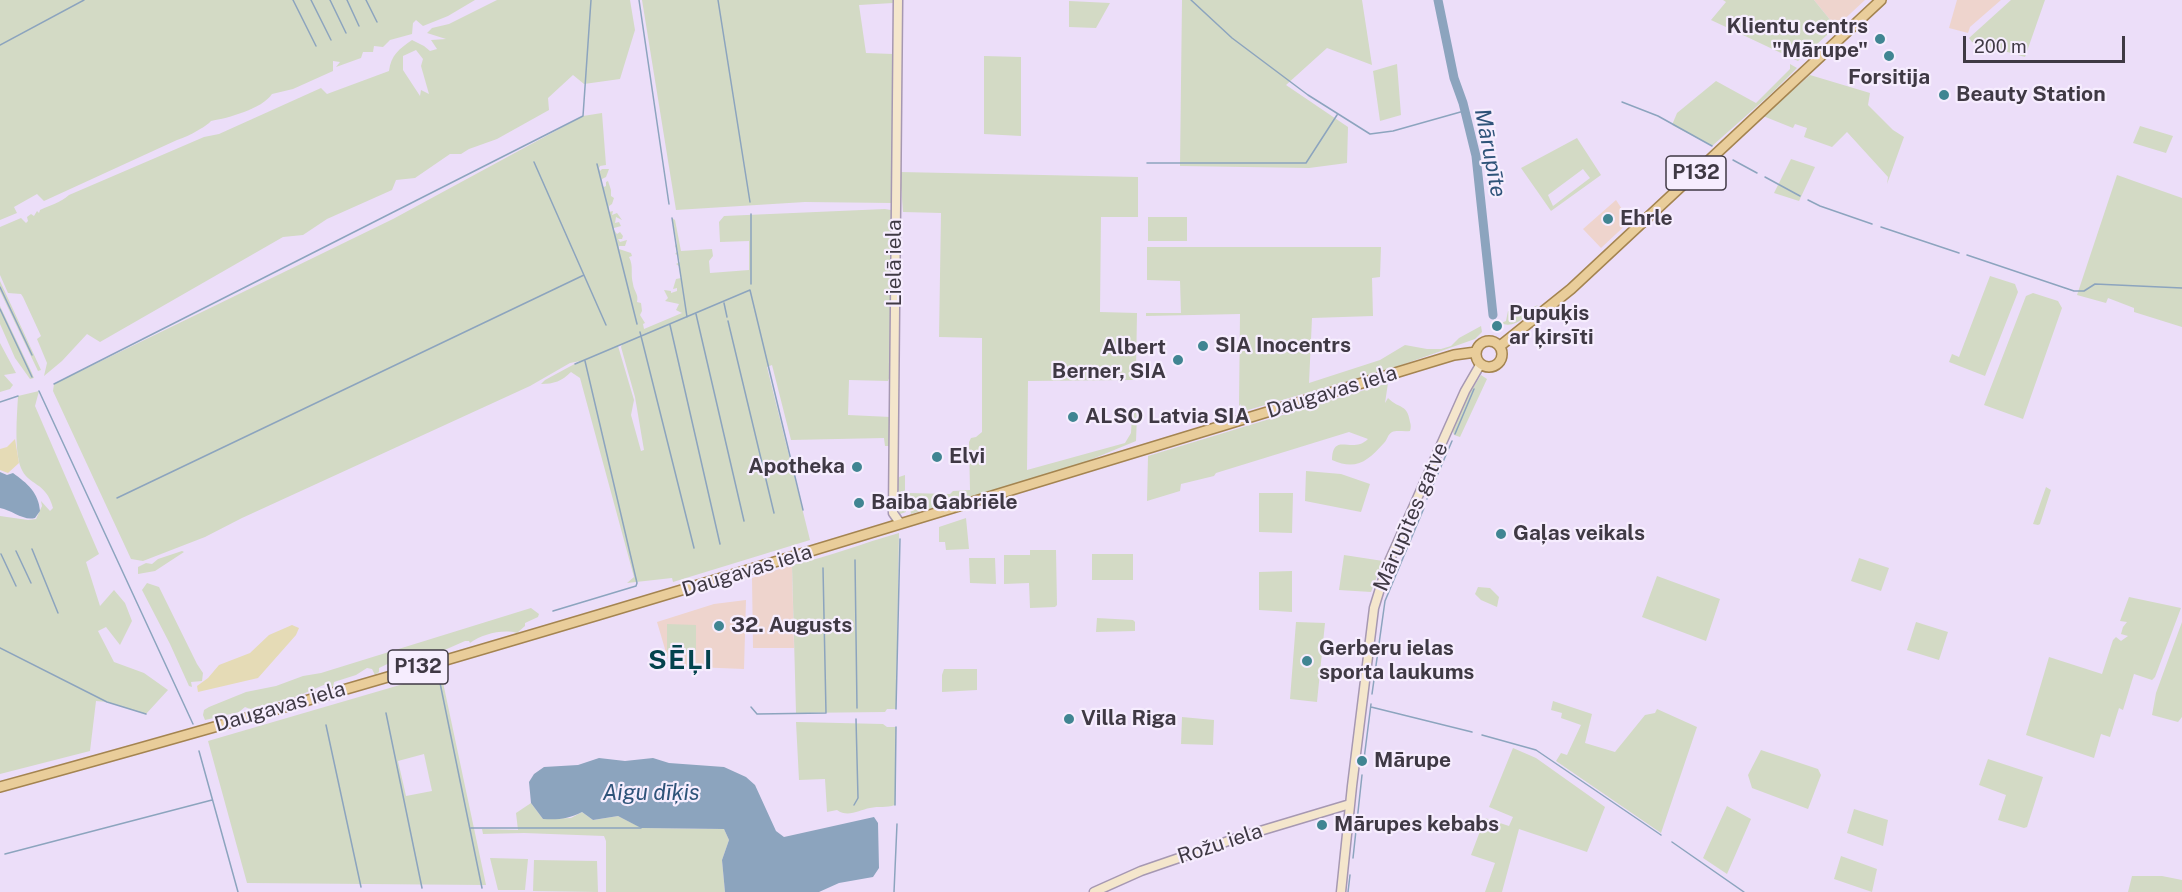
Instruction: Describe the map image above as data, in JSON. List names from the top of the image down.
{
  "streets": {
    "main road": ["P132", "Daugavas iela"],
    "street": ["Lielā iela", "Mārupītes gatve", "Rožu iela"]
  },
  "crossings": [
    ["Lielā iela", "Daugavas iela"],
    ["Daugavas iela", "Mārupītes gatve"],
    ["Mārupītes gatve", "Rožu iela"]
  ],
  "districts": ["SĒĻI"],
  "water": ["Mārupīte", "Aigu dīķis"],
  "places": [
    "Klientu centrs \"Mārupe\"",
    "Forsitija",
    "Beauty Station",
    "Ehrle",
    "Pupuķis ar ķirsīti",
    "SIA Inocentrs",
    "Albert Berner, SIA",
    "ALSO Latvia SIA",
    "Elvi",
    "Apotheka",
    "Baiba Gabriēle",
    "Gaļas veikals",
    "32. Augusts",
    "Gerberu ielas sporta laukums",
    "Villa Riga",
    "Mārupe",
    "Mārupes kebabs"
  ],
  "scale_bar": "200 m"
}
